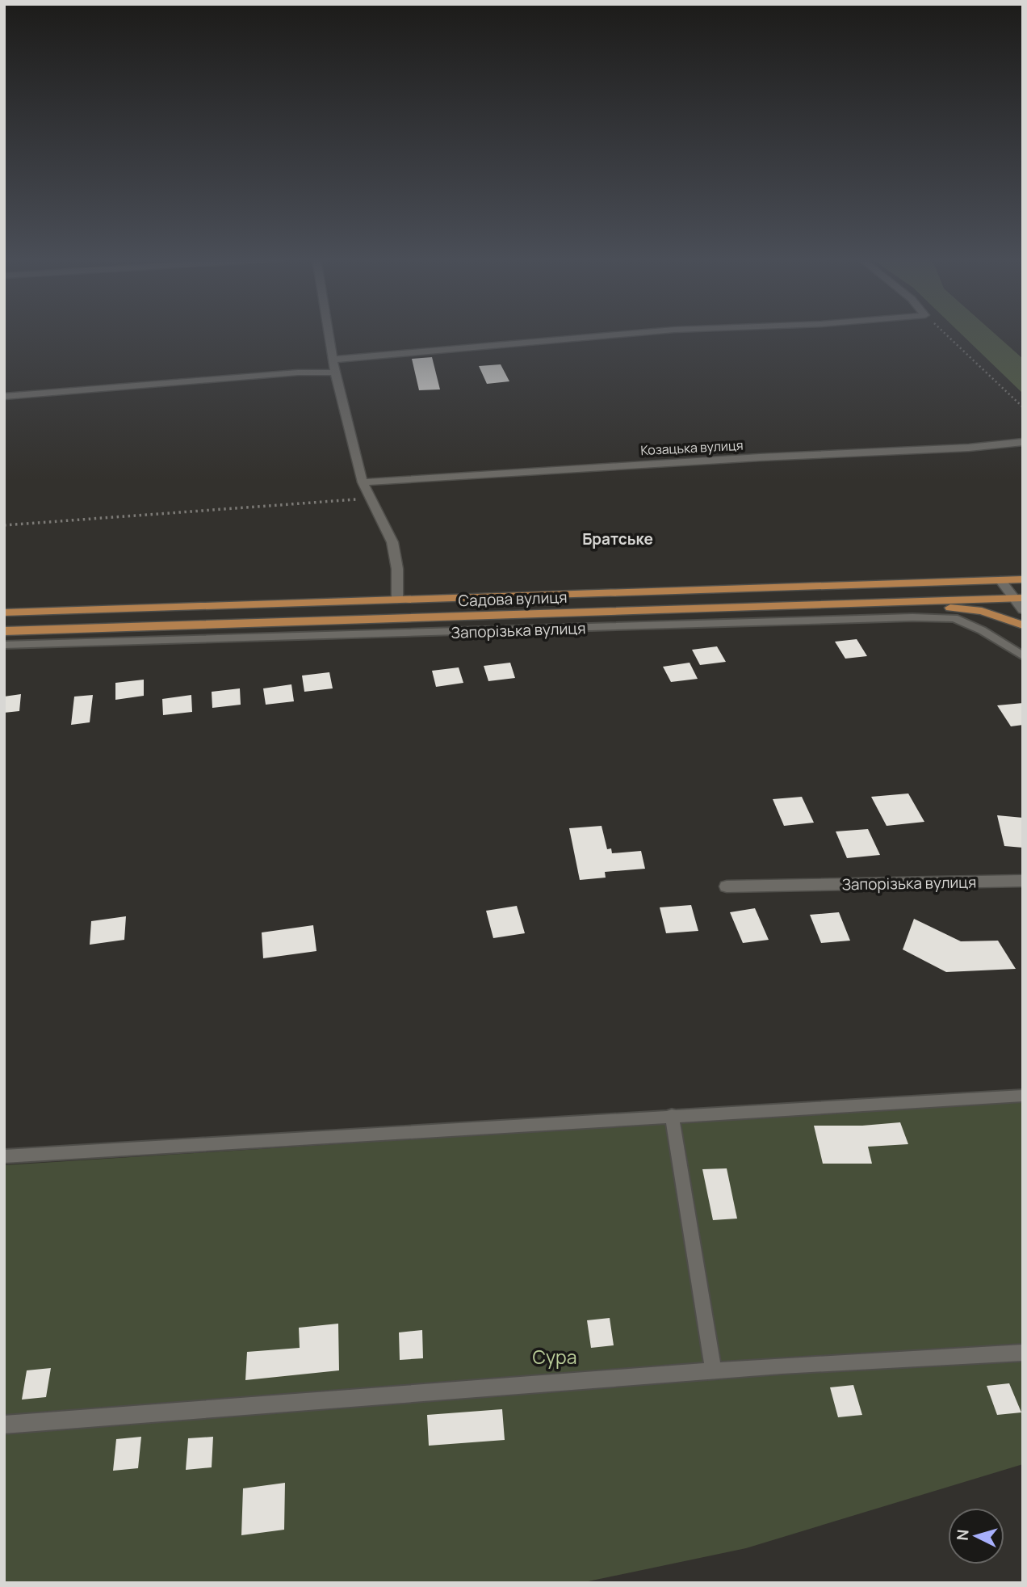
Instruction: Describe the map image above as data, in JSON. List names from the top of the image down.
{
  "streets": {
    "main road": ["Садова вулиця"],
    "street": ["Козацька вулиця", "Запорізька вулиця"]
  },
  "districts": ["Братське"],
  "parks": ["Сура"],
  "north": "left"
}
